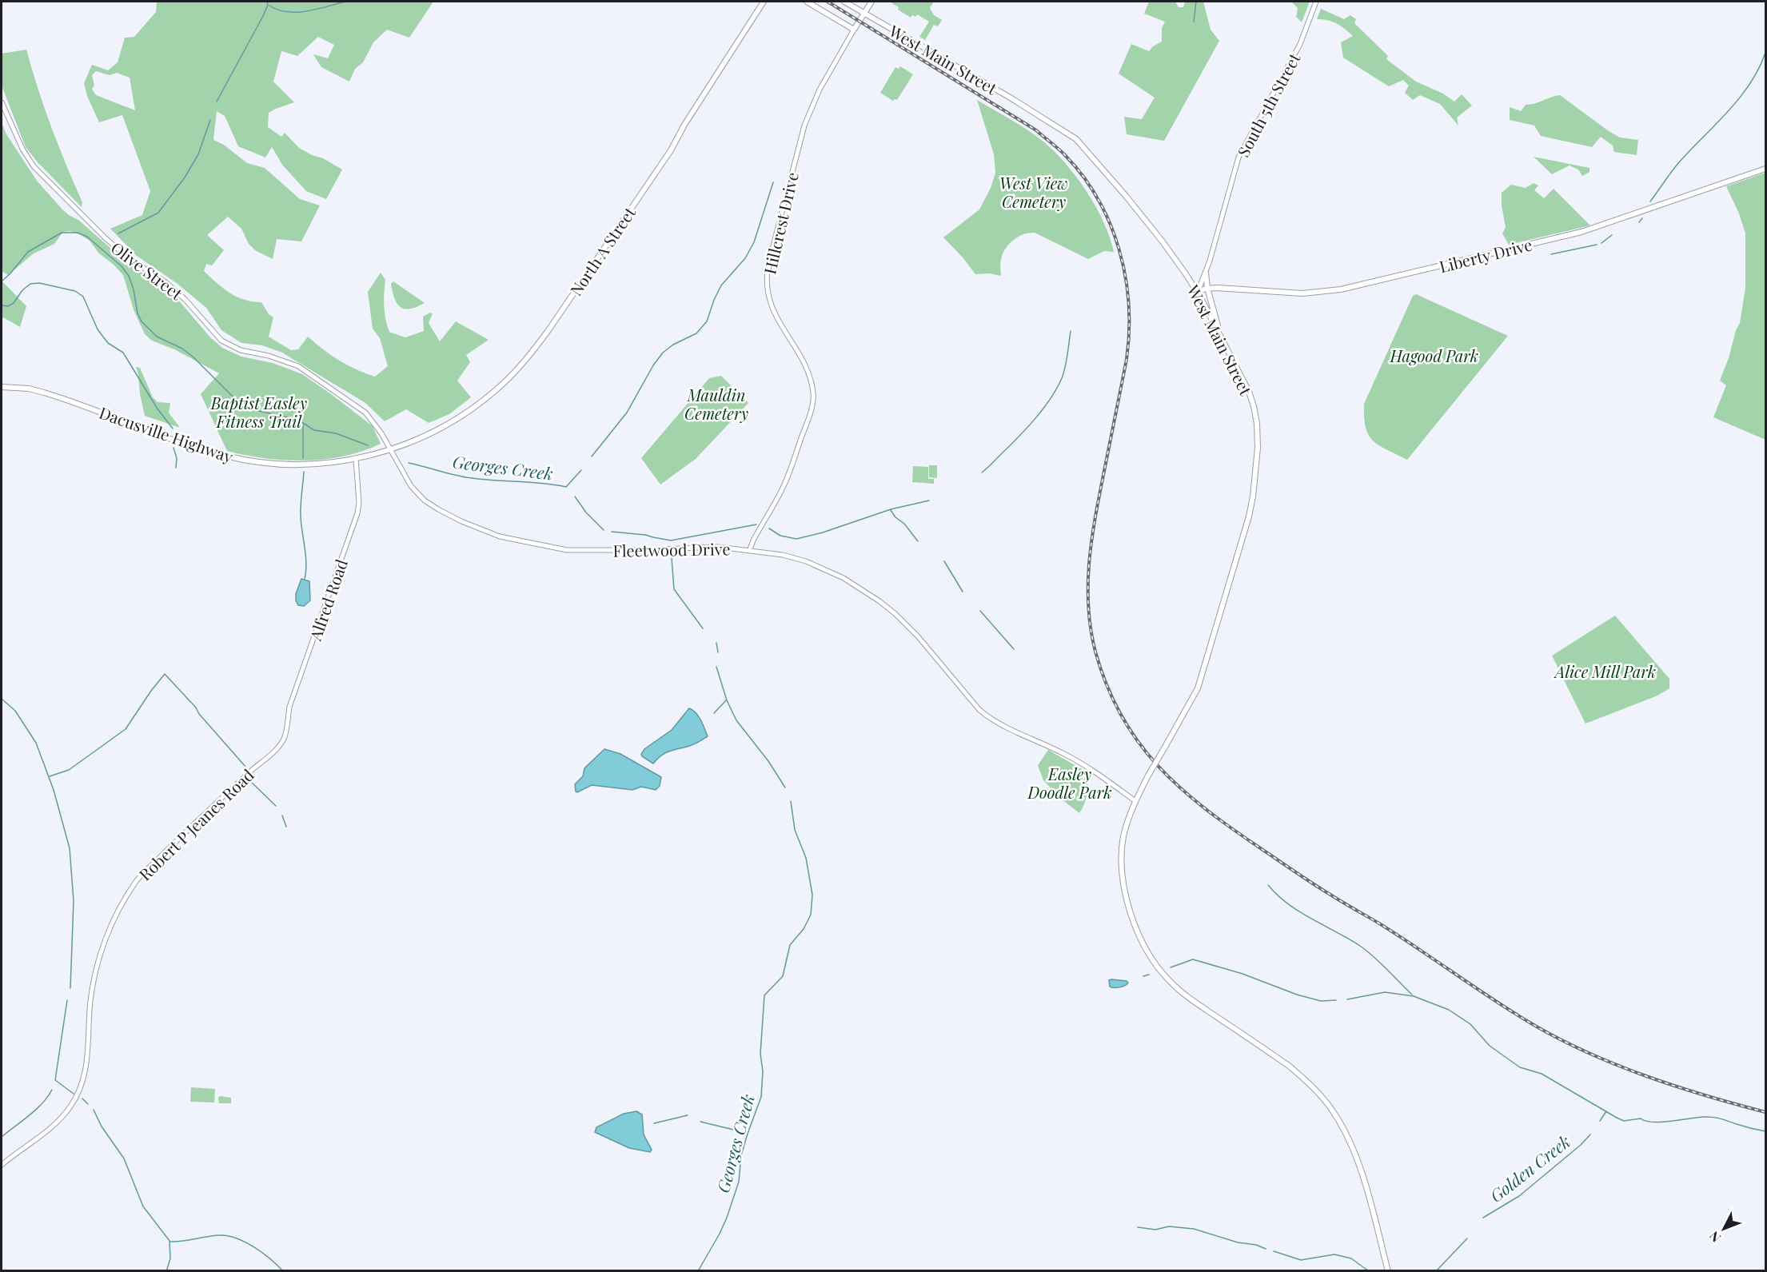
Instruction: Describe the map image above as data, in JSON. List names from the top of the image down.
{
  "streets": {
    "main road": [
      "West Main Street",
      "North A Street",
      "Liberty Drive",
      "Dacusville Highway"
    ],
    "street": [
      "South 5th Street",
      "Hillcrest Drive",
      "Olive Street",
      "Fleetwood Drive",
      "Alfred Road",
      "Robert P Jeanes Road"
    ]
  },
  "crossings": [
    ["West Main Street", "South 5th Street"],
    ["West Main Street", "Liberty Drive"],
    ["West Main Street", "Fleetwood Drive"],
    ["South 5th Street", "Liberty Drive"],
    ["Hillcrest Drive", "Fleetwood Drive"],
    ["North A Street", "Olive Street"],
    ["North A Street", "Dacusville Highway"],
    ["North A Street", "Fleetwood Drive"],
    ["Olive Street", "Dacusville Highway"],
    ["Olive Street", "Fleetwood Drive"],
    ["Dacusville Highway", "Fleetwood Drive"],
    ["Dacusville Highway", "Alfred Road"],
    ["Alfred Road", "Robert P Jeanes Road"]
  ],
  "water": ["Georges Creek", "Golden Creek"],
  "parks": [
    "West View Cemetery",
    "Hagood Park",
    "Mauldin Cemetery",
    "Baptist Easley Fitness Trail",
    "Alice Mill Park",
    "Easley Doodle Park"
  ],
  "north": "bottom left"
}
